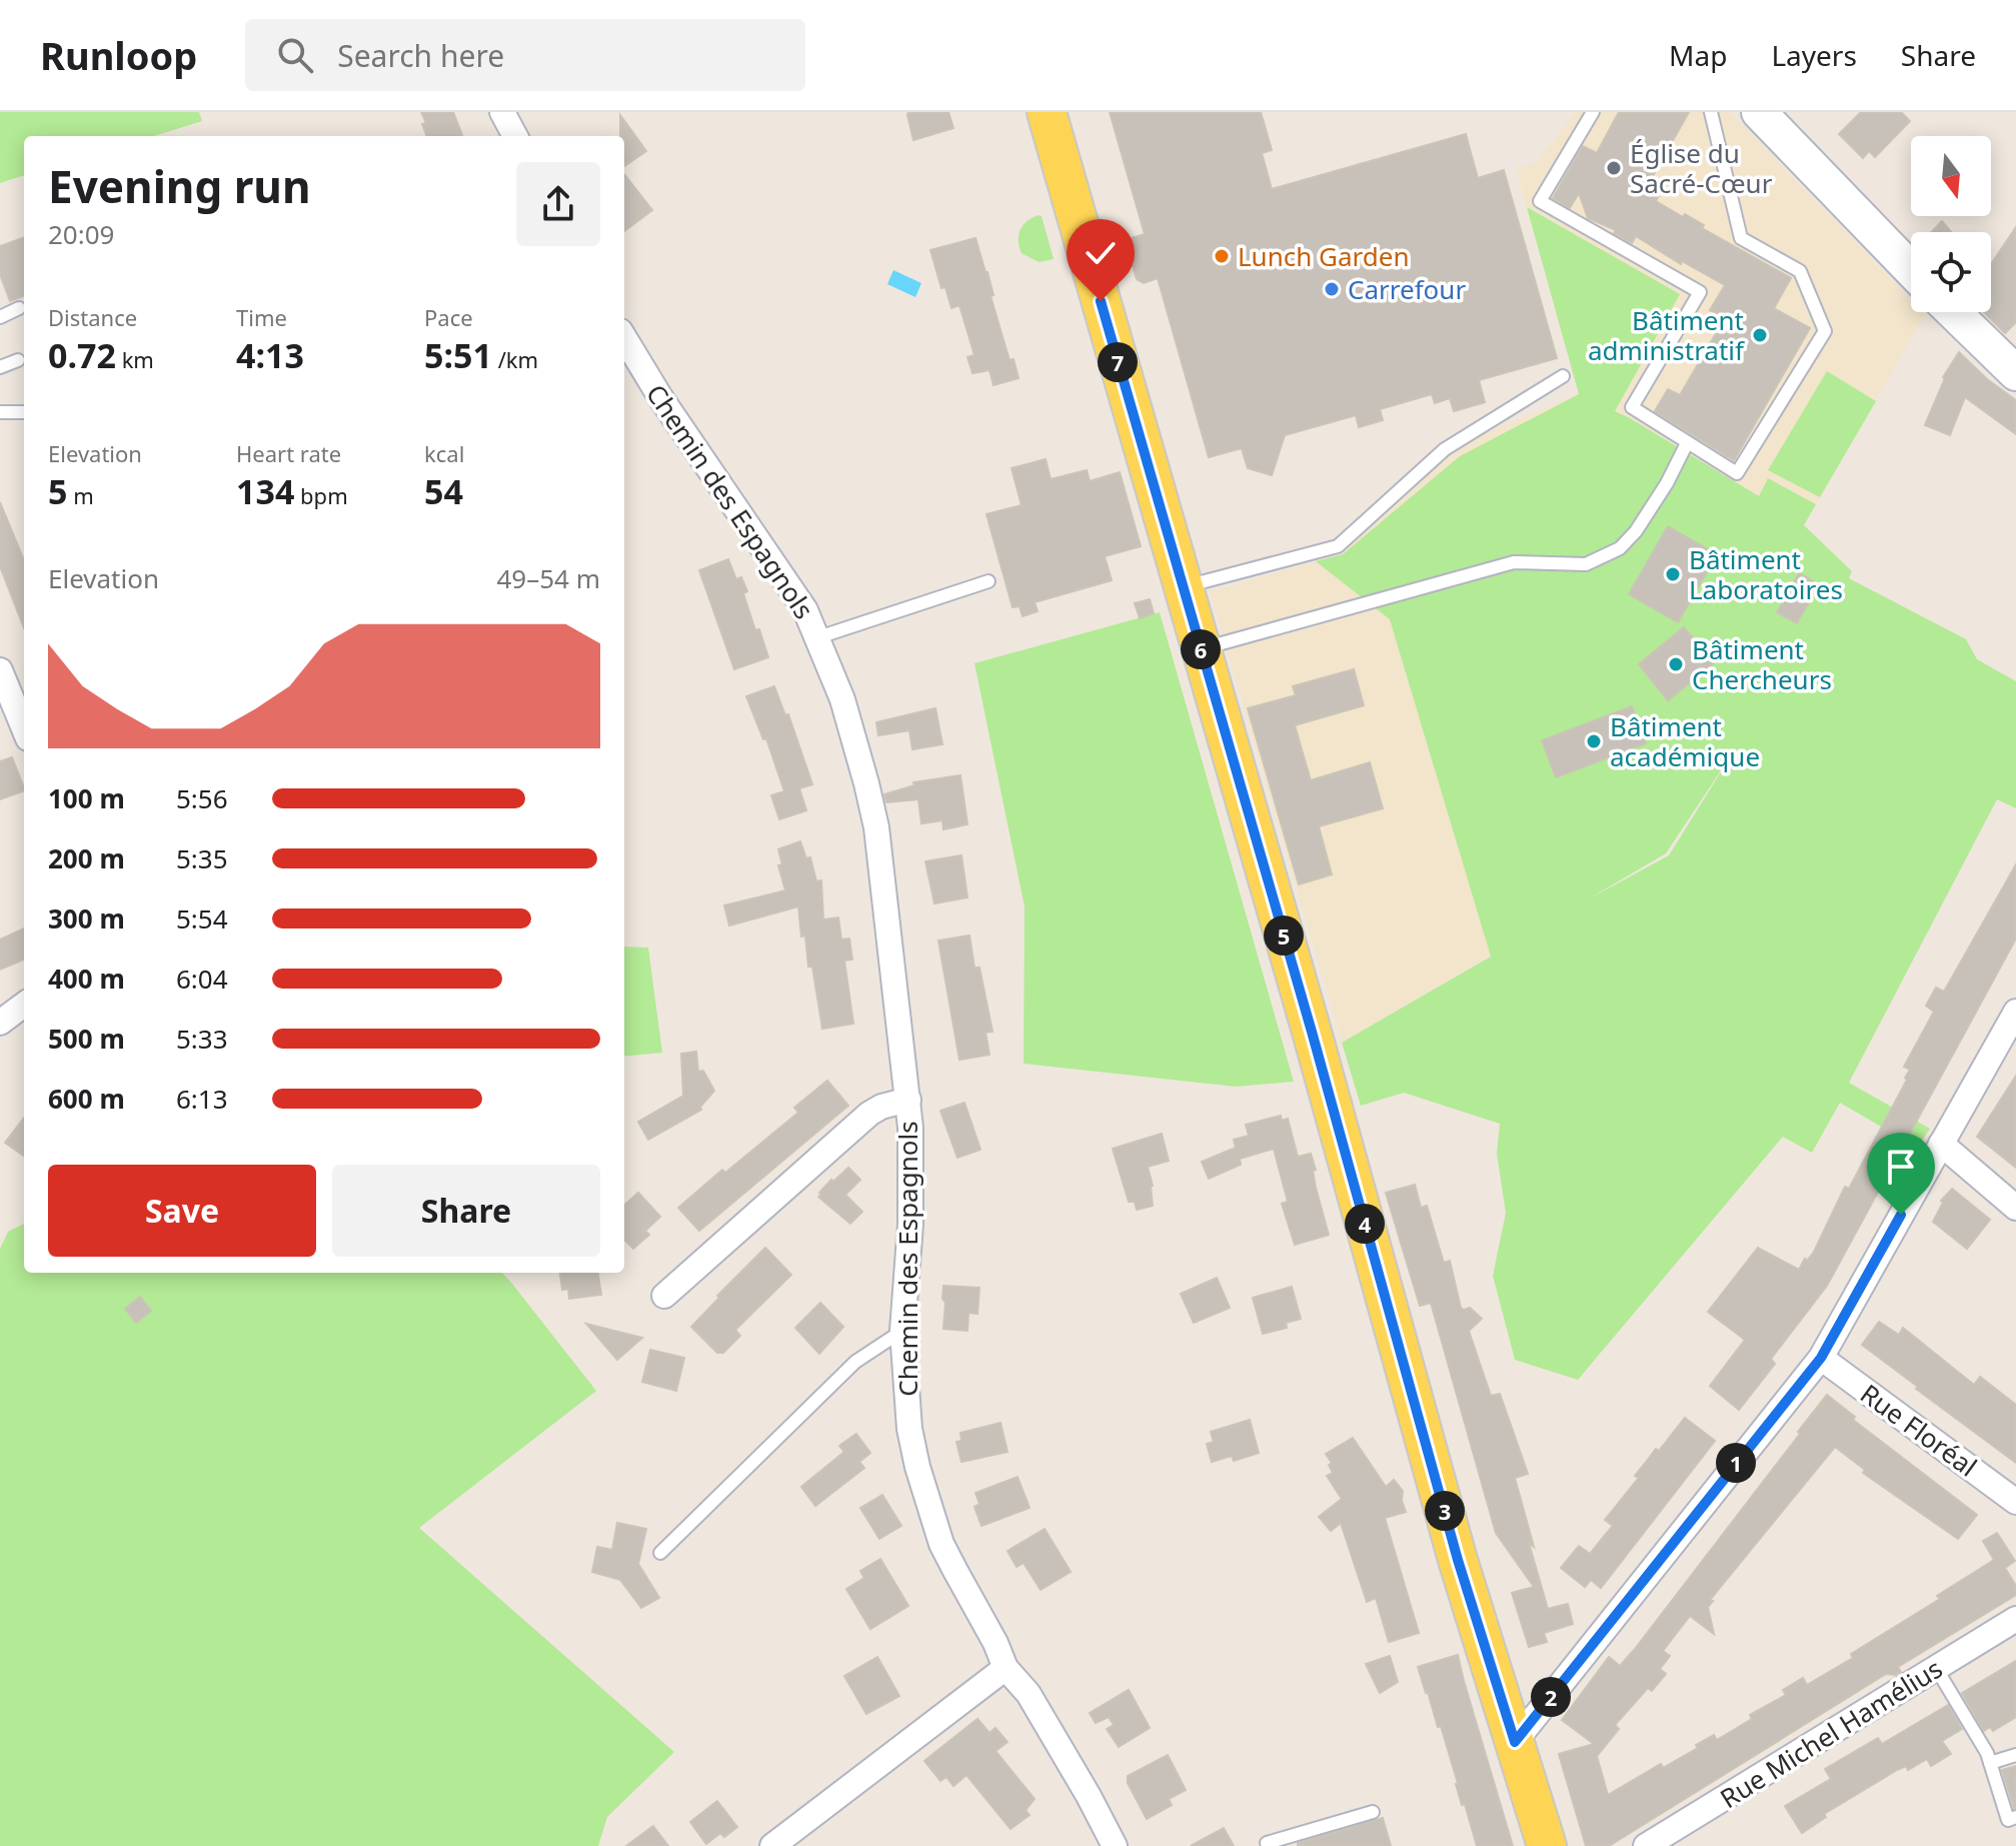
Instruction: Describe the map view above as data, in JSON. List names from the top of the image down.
{
  "streets": {
    "street": ["Chemin des Espagnols", "Rue Floréal", "Rue Michel Hamélius"]
  },
  "places": [
    "Église du Sacré-Cœur",
    "Lunch Garden",
    "Carrefour",
    "Bâtiment administratif",
    "Bâtiment Laboratoires",
    "Bâtiment Chercheurs",
    "Bâtiment académique"
  ],
  "north": "bottom",
  "page": {
    "header": "Runloop",
    "search": "Search here",
    "nav": ["Map", "Layers", "Share"],
    "heading": ["Evening run", "20:09"],
    "stats": [
      ["Distance", "0.72 km"],
      ["Time", "4:13"],
      ["Pace", "5:51 /km"],
      ["Elevation", "5 m"],
      ["Heart rate", "134 bpm"],
      ["kcal", "54"]
    ],
    "pins": [
      "7",
      "6",
      "5",
      "4",
      "1",
      "3",
      "2"
    ],
    "chart": ["Elevation", "49–54 m"],
    "list": [
      {
        "name": "100 m",
        "note": "5:56"
      },
      {
        "name": "200 m",
        "note": "5:35"
      },
      {
        "name": "300 m",
        "note": "5:54"
      },
      {
        "name": "400 m",
        "note": "6:04"
      },
      {
        "name": "500 m",
        "note": "5:33"
      },
      {
        "name": "600 m",
        "note": "6:13"
      }
    ],
    "buttons": ["Save", "Share"]
  }
}
